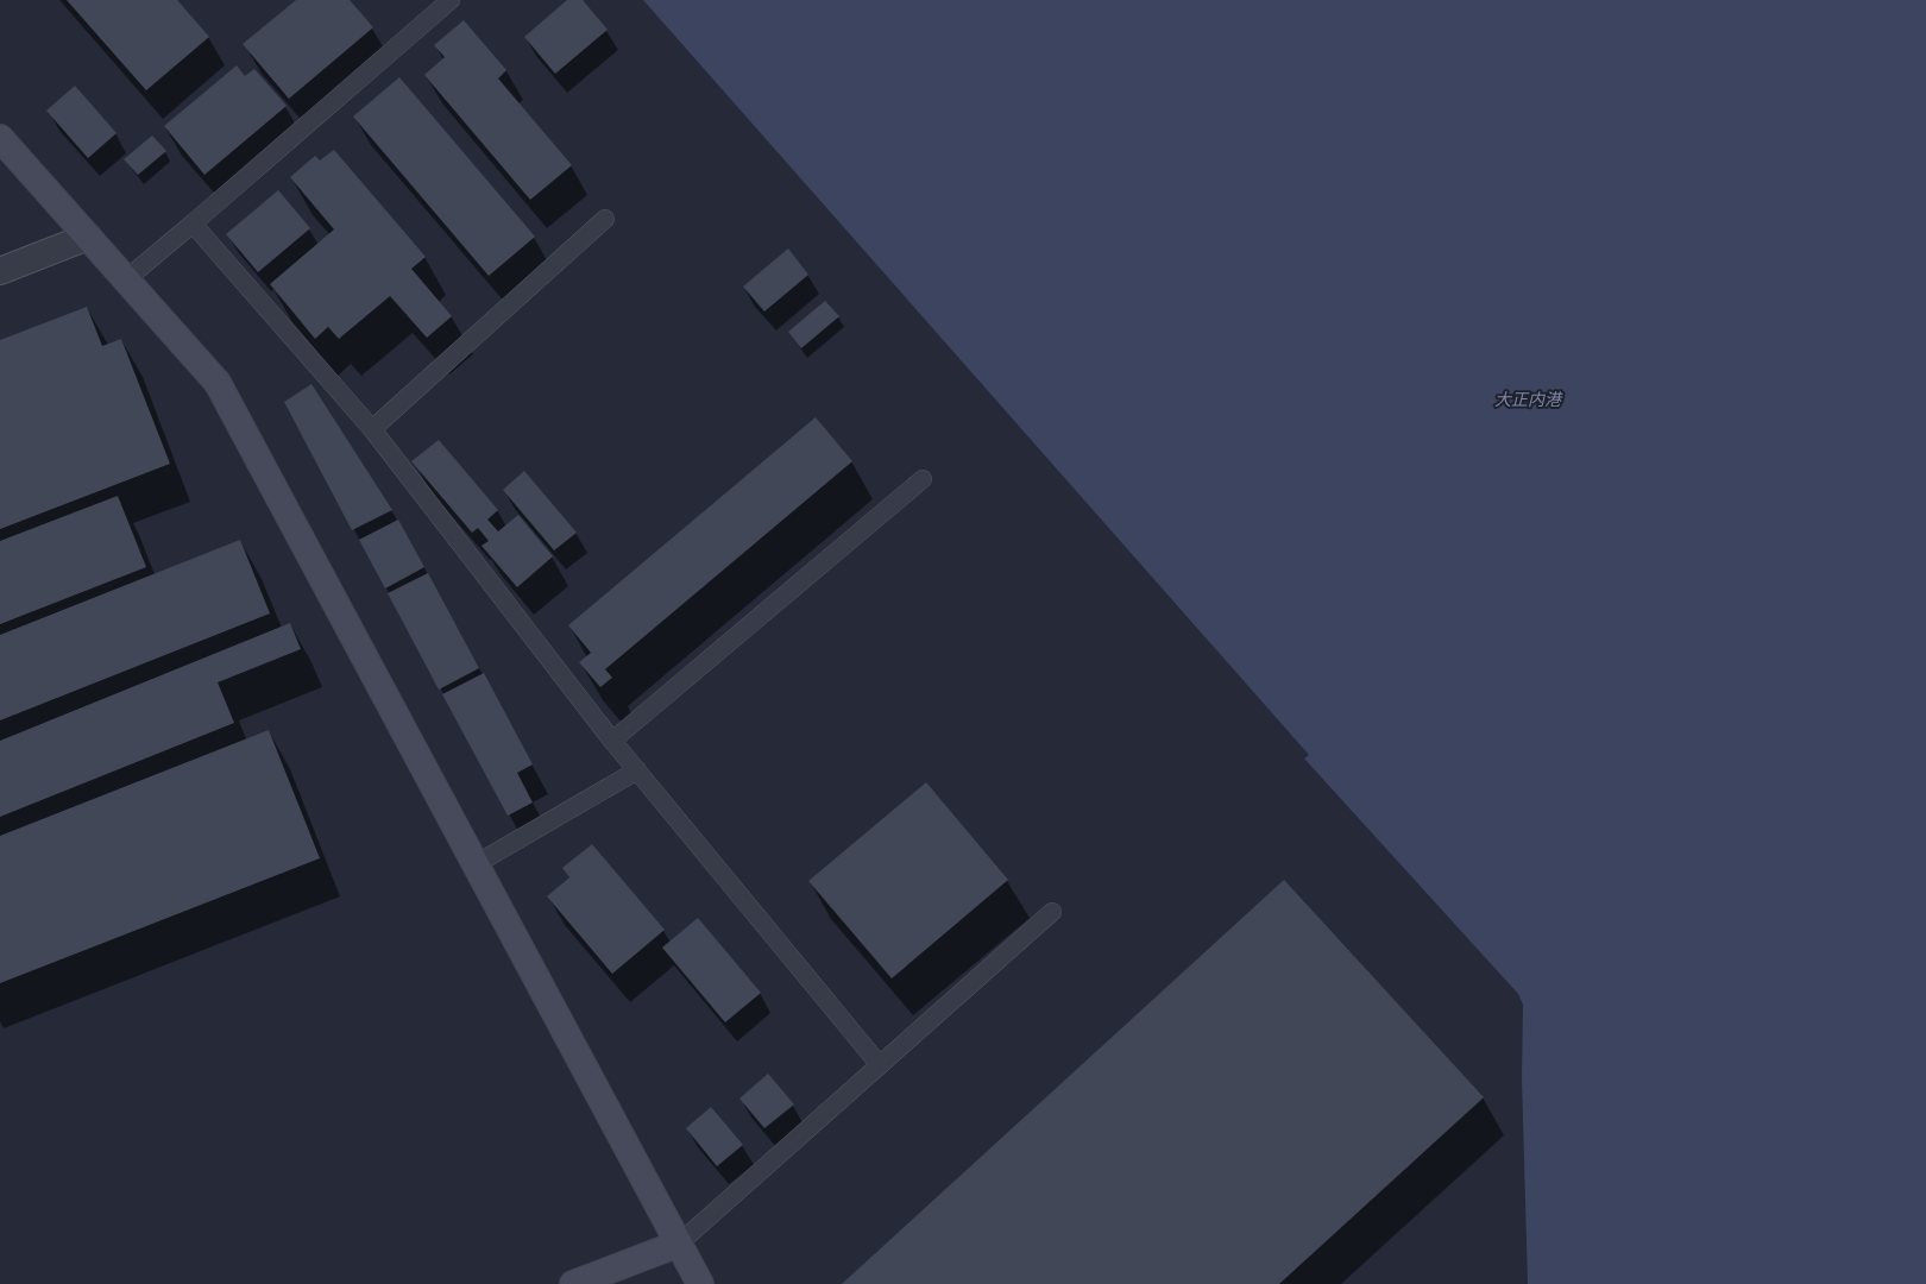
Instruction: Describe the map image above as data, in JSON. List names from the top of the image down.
{
  "water": ["大正内港"]
}
